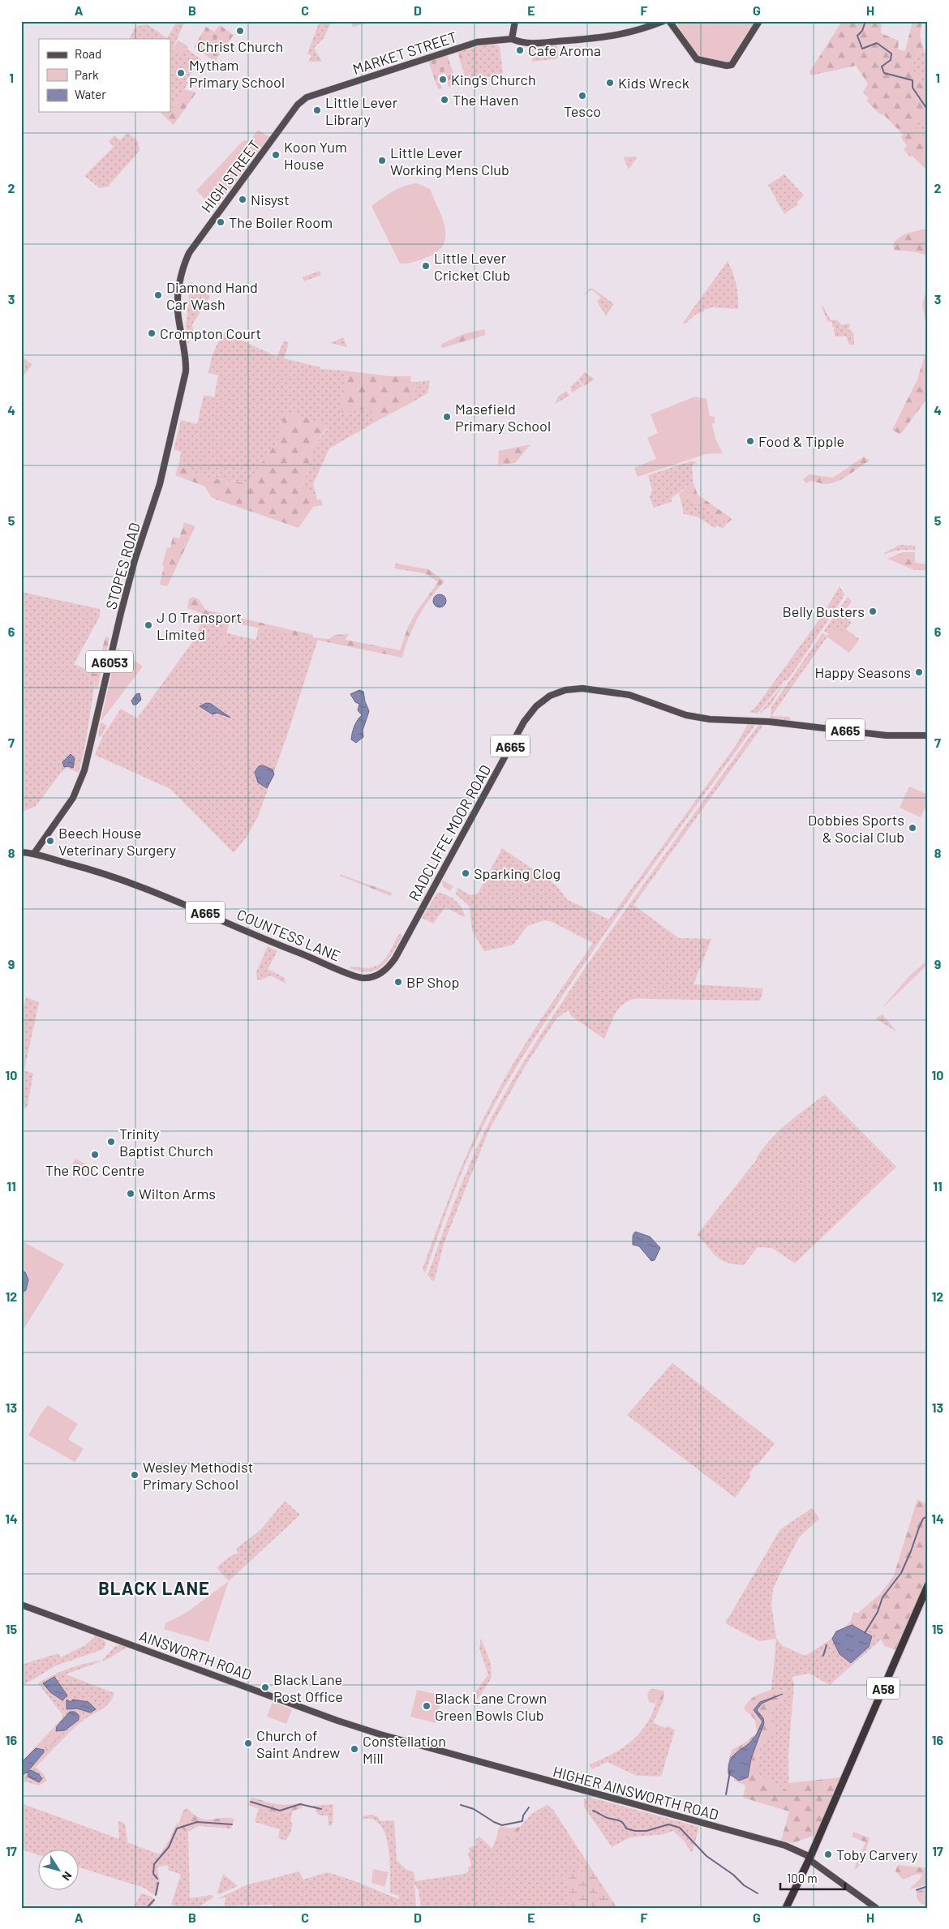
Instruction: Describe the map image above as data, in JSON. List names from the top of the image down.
{
  "streets": {
    "highway": ["A58"],
    "main road": [
      "MARKET STREET",
      "HIGH STREET",
      "STOPES ROAD",
      "A6053",
      "A665",
      "RADCLIFFE MOOR ROAD",
      "COUNTESS LANE",
      "AINSWORTH ROAD",
      "HIGHER AINSWORTH ROAD"
    ]
  },
  "crossings": [
    ["MARKET STREET", "HIGH STREET"],
    ["HIGH STREET", "STOPES ROAD"],
    ["STOPES ROAD", "A665"],
    ["STOPES ROAD", "COUNTESS LANE"],
    ["A665", "COUNTESS LANE"],
    ["RADCLIFFE MOOR ROAD", "COUNTESS LANE"],
    ["AINSWORTH ROAD", "HIGHER AINSWORTH ROAD"],
    ["A58", "HIGHER AINSWORTH ROAD"]
  ],
  "districts": ["BLACK LANE"],
  "places": [
    "Christ Church",
    "Cafe Aroma",
    "Mytham Primary School",
    "King's Church",
    "Kids Wreck",
    "Tesco",
    "The Haven",
    "Little Lever Library",
    "Koon Yum House",
    "Little Lever Working Mens Club",
    "Nisyst",
    "The Boiler Room",
    "Little Lever Cricket Club",
    "Diamond Hand Car Wash",
    "Crompton Court",
    "Masefield Primary School",
    "Food & Tipple",
    "Belly Busters",
    "J O Transport Limited",
    "Happy Seasons",
    "Dobbies Sports & Social Club",
    "Beech House Veterinary Surgery",
    "Sparking Clog",
    "BP Shop",
    "Trinity Baptist Church",
    "The ROC Centre",
    "Wilton Arms",
    "Wesley Methodist Primary School",
    "Black Lane Post Office",
    "Black Lane Crown Green Bowls Club",
    "Church of Saint Andrew",
    "Constellation Mill",
    "Toby Carvery"
  ],
  "legend": ["Road", "Park", "Water"],
  "scale_bar": "100 m",
  "north": "bottom right",
  "grid": {
    "columns": [
      "A",
      "B",
      "C",
      "D",
      "E",
      "F",
      "G",
      "H"
    ],
    "rows": [
      "1",
      "2",
      "3",
      "4",
      "5",
      "6",
      "7",
      "8",
      "9",
      "10",
      "11",
      "12",
      "13",
      "14",
      "15",
      "16",
      "17"
    ]
  }
}
